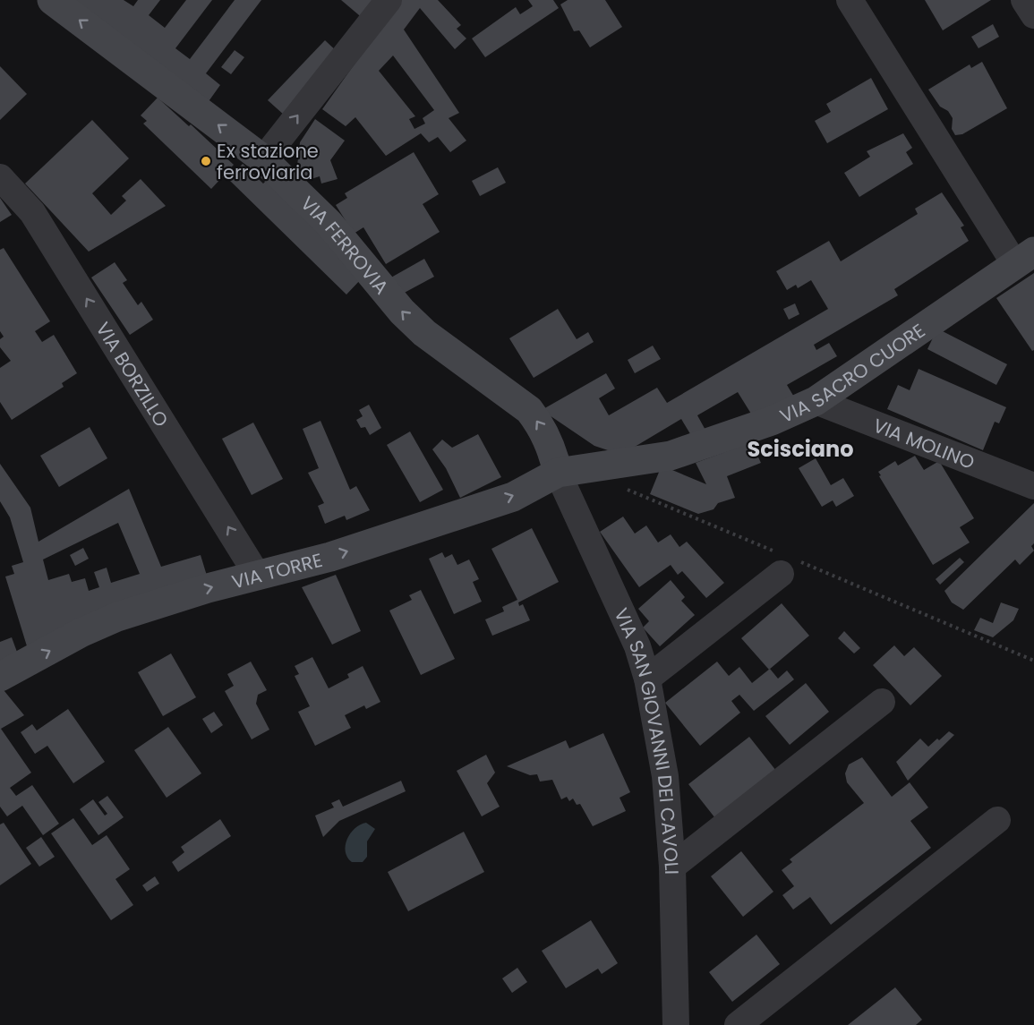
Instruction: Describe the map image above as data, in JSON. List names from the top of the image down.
{
  "streets": {
    "street": [
      "VIA FERROVIA",
      "VIA SACRO CUORE",
      "VIA BORZILLO",
      "VIA MOLINO",
      "VIA TORRE",
      "VIA SAN GIOVANNI DEI CAVOLI"
    ]
  },
  "crossings": [
    ["VIA FERROVIA", "VIA SACRO CUORE"],
    ["VIA FERROVIA", "VIA TORRE"],
    ["VIA FERROVIA", "VIA SAN GIOVANNI DEI CAVOLI"],
    ["VIA SACRO CUORE", "VIA MOLINO"],
    ["VIA SACRO CUORE", "VIA TORRE"],
    ["VIA SACRO CUORE", "VIA SAN GIOVANNI DEI CAVOLI"],
    ["VIA BORZILLO", "VIA TORRE"],
    ["VIA TORRE", "VIA SAN GIOVANNI DEI CAVOLI"]
  ],
  "one_way": ["VIA FERROVIA", "VIA BORZILLO", "VIA TORRE"],
  "districts": ["Scisciano"],
  "places": ["Ex stazione ferroviaria"]
}
